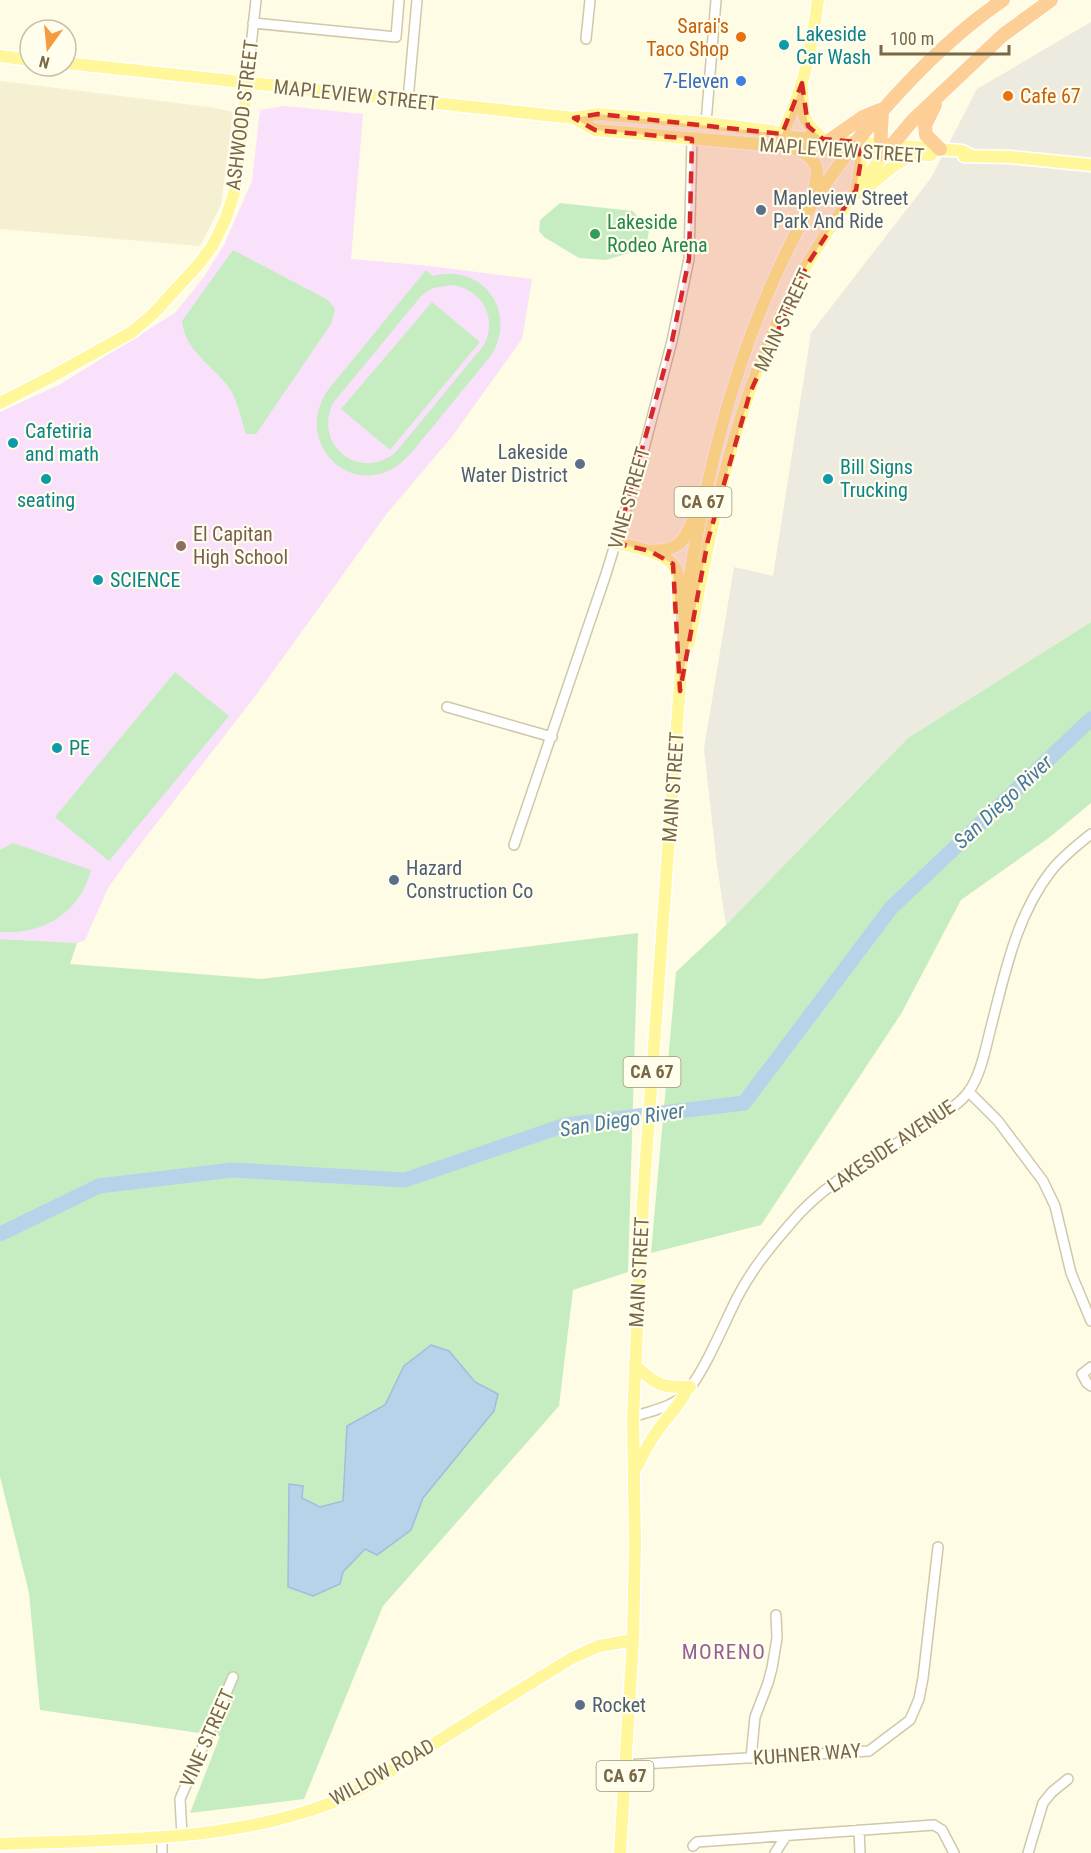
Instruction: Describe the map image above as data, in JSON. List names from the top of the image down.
{
  "streets": {
    "highway": ["CA 67"],
    "main road": [
      "MAPLEVIEW STREET",
      "ASHWOOD STREET",
      "MAIN STREET",
      "WILLOW ROAD"
    ],
    "street": ["VINE STREET", "LAKESIDE AVENUE", "KUHNER WAY"]
  },
  "crossings": [
    ["MAPLEVIEW STREET", "ASHWOOD STREET"],
    ["MAPLEVIEW STREET", "MAIN STREET"],
    ["MAPLEVIEW STREET", "VINE STREET"],
    ["MAPLEVIEW STREET", "CA 67"],
    ["MAIN STREET", "CA 67"],
    ["MAIN STREET", "LAKESIDE AVENUE"],
    ["MAIN STREET", "KUHNER WAY"],
    ["MAIN STREET", "WILLOW ROAD"],
    ["VINE STREET", "WILLOW ROAD"]
  ],
  "districts": ["MORENO"],
  "water": ["San Diego River"],
  "places": [
    "Sarai's Taco Shop",
    "Lakeside Car Wash",
    "7-Eleven",
    "Cafe 67",
    "Mapleview Street Park And Ride",
    "Lakeside Rodeo Arena",
    "Cafetiria and math",
    "Lakeside Water District",
    "seating",
    "Bill Signs Trucking",
    "El Capitan High School",
    "SCIENCE",
    "PE",
    "Hazard Construction Co",
    "Rocket"
  ],
  "scale_bar": "100 m",
  "north": "bottom"
}
